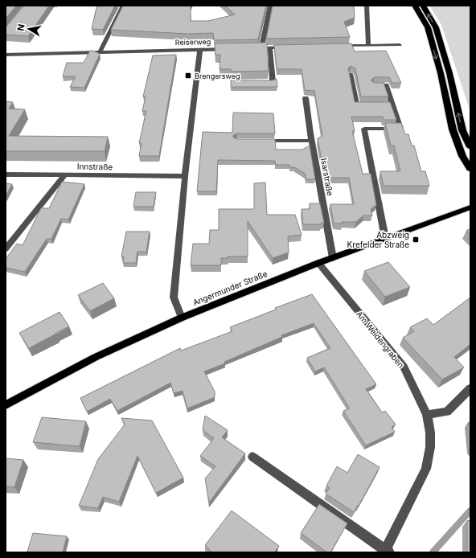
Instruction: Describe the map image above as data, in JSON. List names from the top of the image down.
{
  "streets": {
    "main road": ["Angermunder Straße"],
    "street": [
      "Reiserweg",
      "Innstraße",
      "Isarstraße",
      "Am Weidengraben"
    ]
  },
  "crossings": [
    ["Isarstraße", "Angermunder Straße"],
    ["Angermunder Straße", "Am Weidengraben"]
  ],
  "places": {
    "transit": ["Brengersweg", "Abzweig Krefelder Straße"]
  },
  "north": "left"
}
